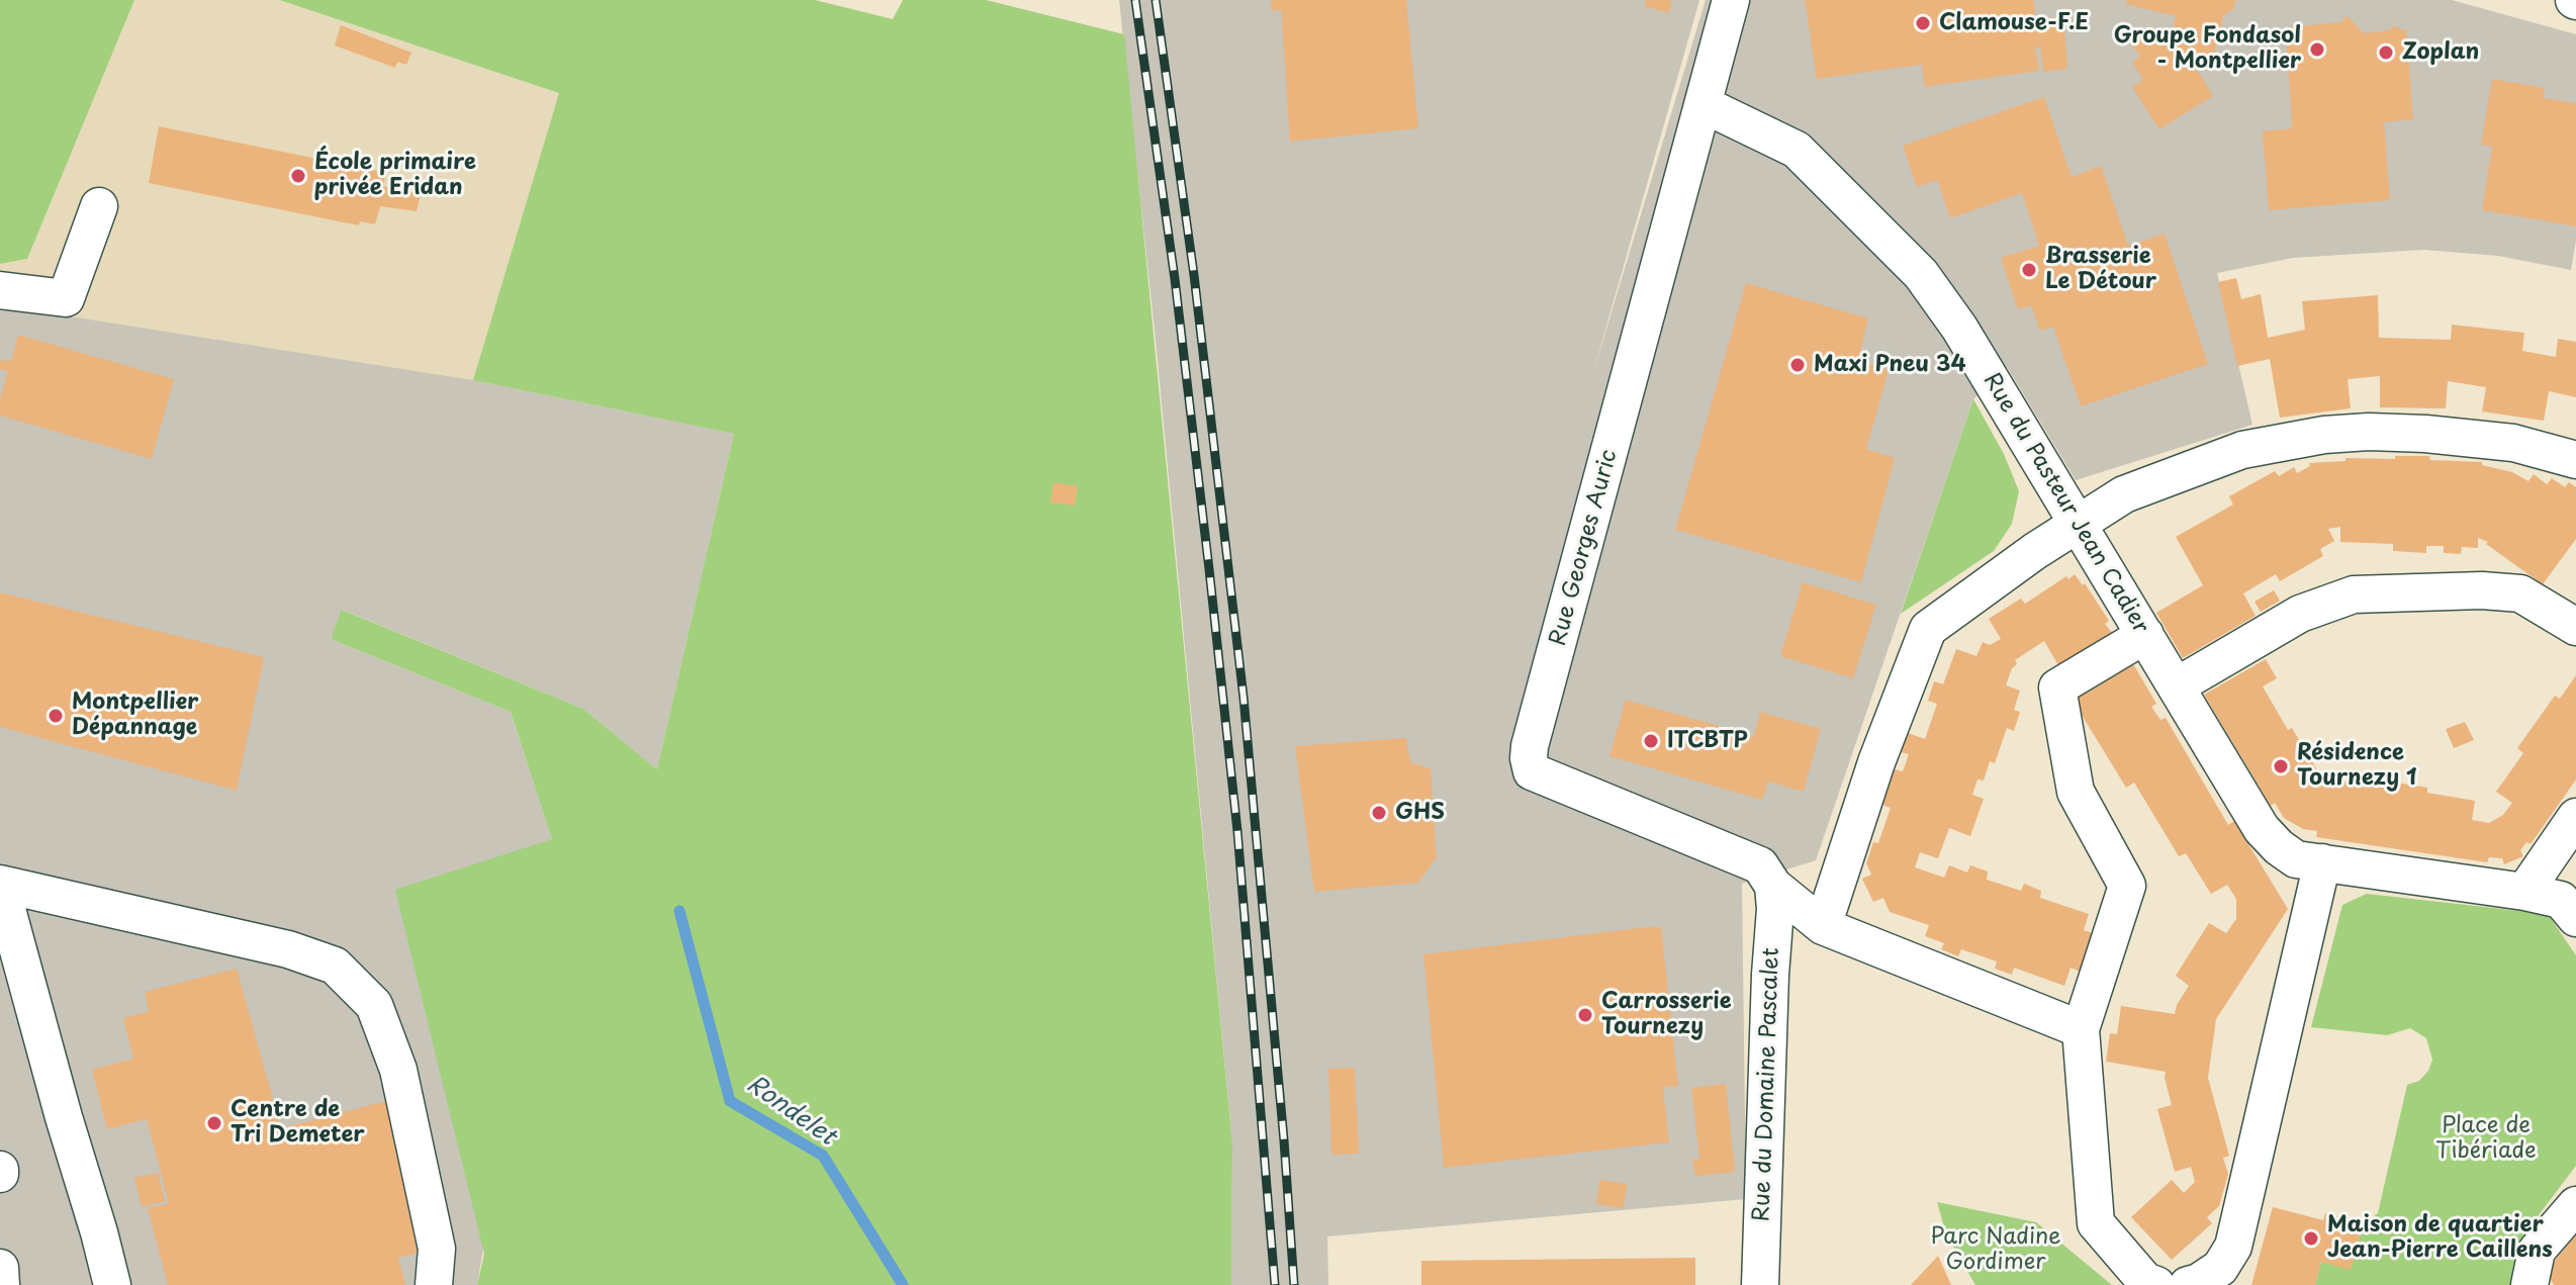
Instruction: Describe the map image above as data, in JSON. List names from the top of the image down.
{
  "streets": {
    "street": ["Rue du Pasteur Jean Cadier", "Rue Georges Auric", "Rue du Domaine Pascalet"]
  },
  "crossings": [
    ["Rue du Pasteur Jean Cadier", "Rue Georges Auric"],
    ["Rue Georges Auric", "Rue du Domaine Pascalet"]
  ],
  "water": ["Rondelet"],
  "parks": ["Place de Tibériade", "Parc Nadine Gordimer"],
  "places": [
    "Clamouse-F.E",
    "Groupe Fondasol - Montpellier",
    "Zoplan",
    "École primaire privée Eridan",
    "Brasserie Le Détour",
    "Maxi Pneu 34",
    "Montpellier Dépannage",
    "ITCBTP",
    "Résidence Tournezy 1",
    "GHS",
    "Carrosserie Tournezy",
    "Centre de Tri Demeter",
    "Maison de quartier Jean-Pierre Caillens"
  ]
}
